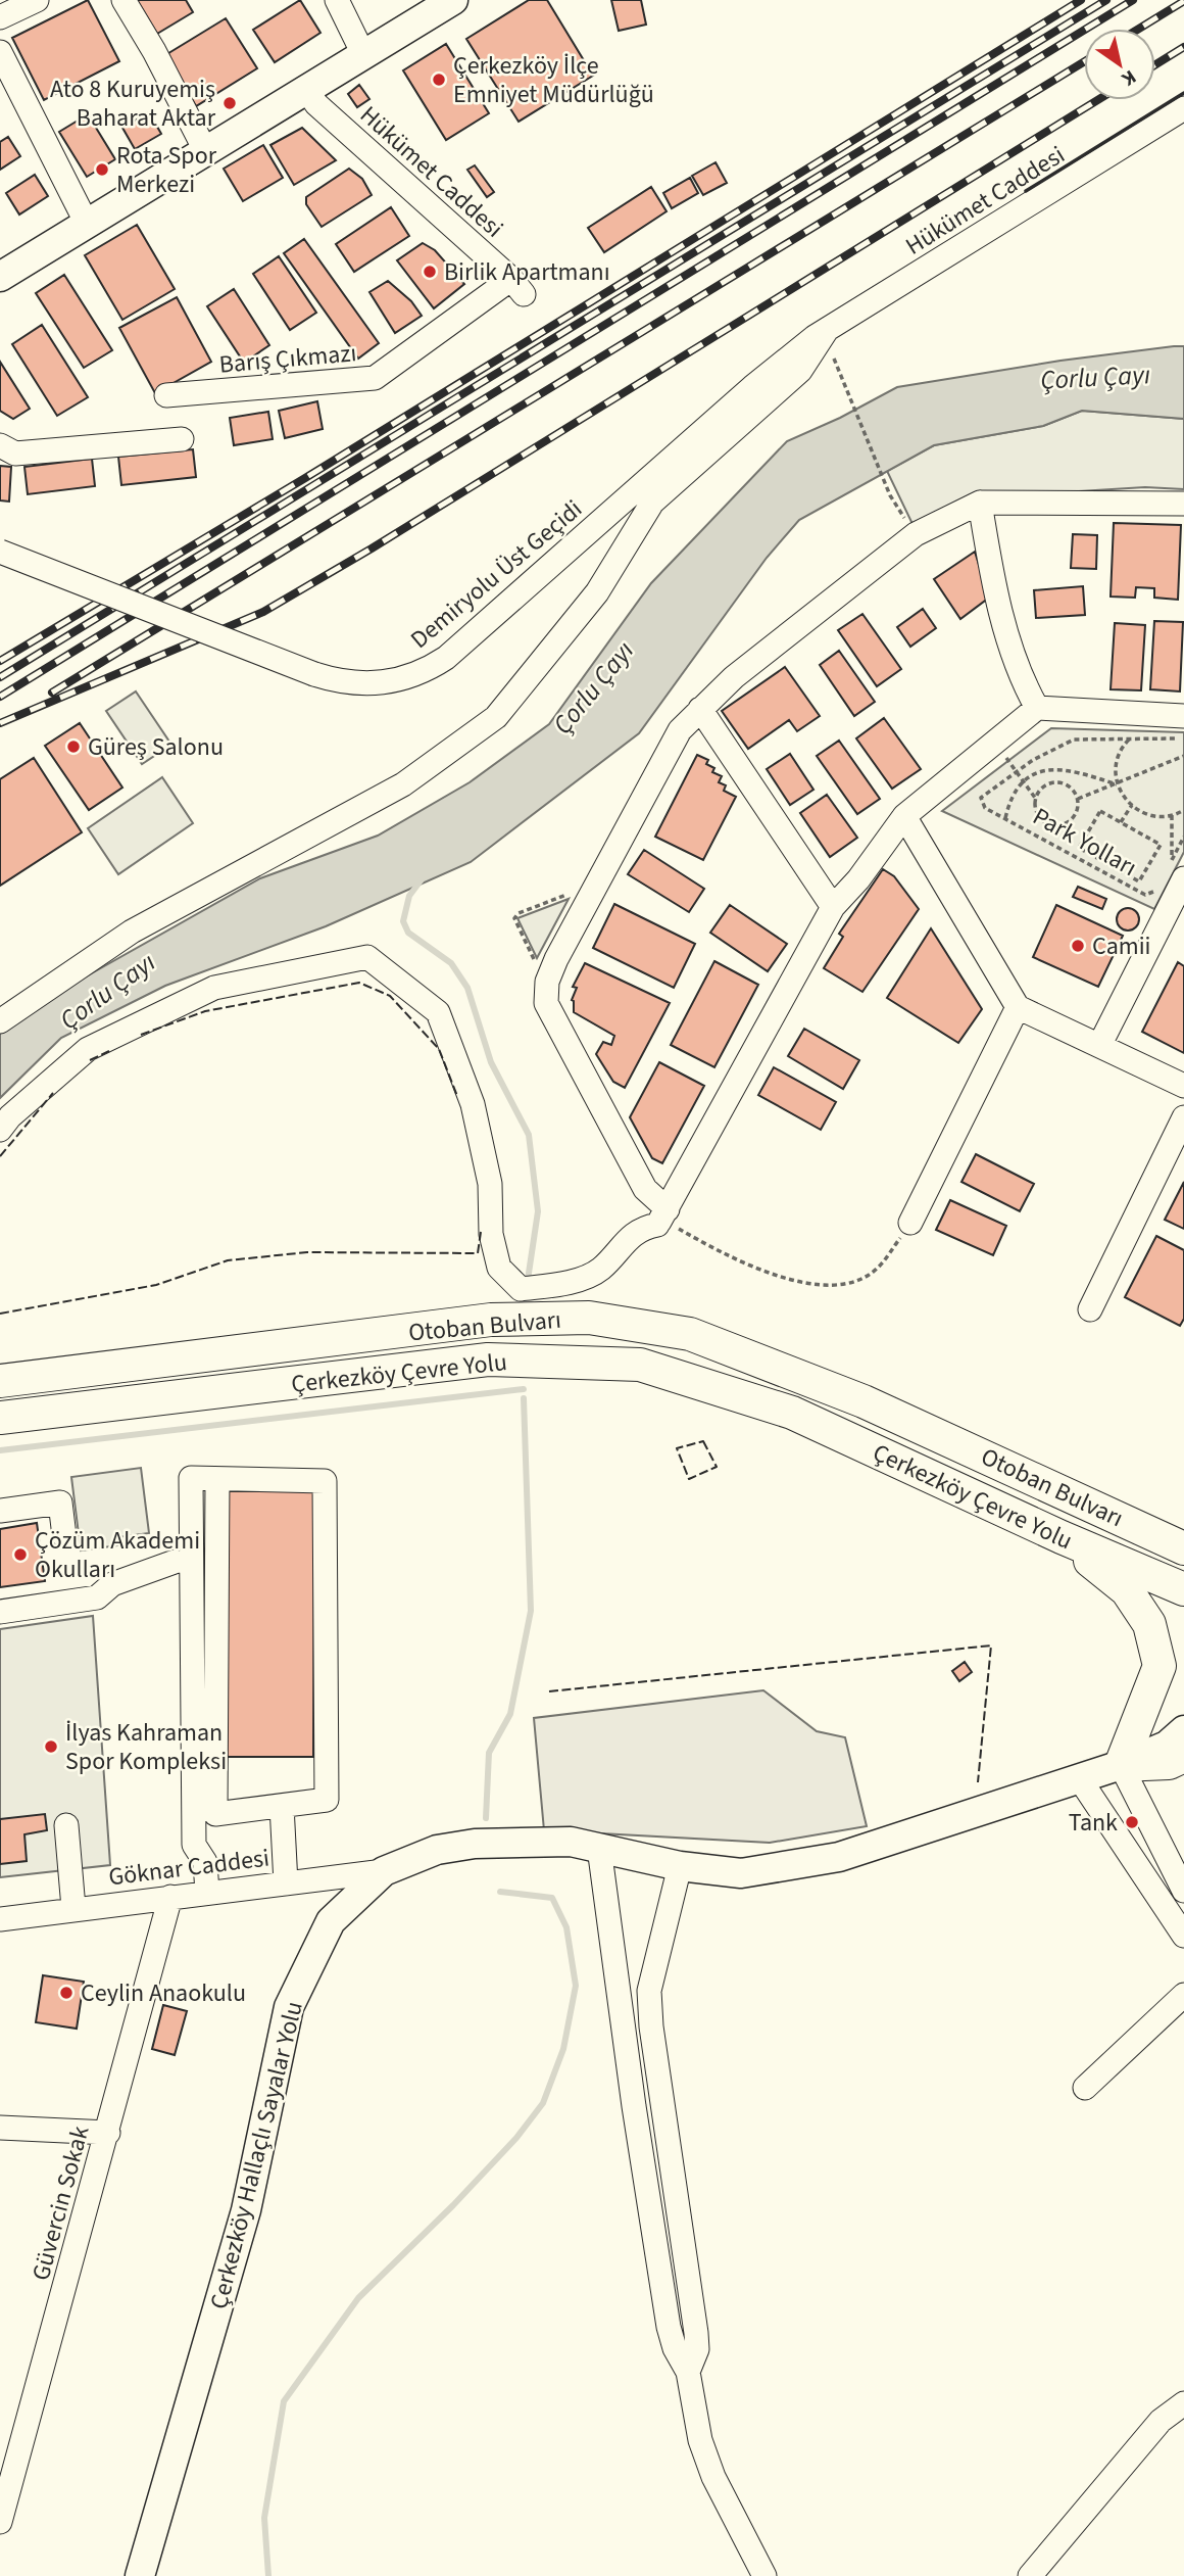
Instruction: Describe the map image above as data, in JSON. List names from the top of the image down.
{
  "streets": {
    "highway": ["Otoban Bulvarı", "Çerkezköy Çevre Yolu"],
    "main road": ["Çerkezköy Hallaçlı Sayalar Yolu"],
    "street": [
      "Hükümet Caddesi",
      "Barış Çıkmazı",
      "Demiryolu Üst Geçidi",
      "Göknar Caddesi",
      "Güvercin Sokak"
    ],
    "path": ["Park Yolları"]
  },
  "crossings": [
    ["Hükümet Caddesi", "Barış Çıkmazı"],
    ["Hükümet Caddesi", "Demiryolu Üst Geçidi"],
    ["Göknar Caddesi", "Çerkezköy Hallaçlı Sayalar Yolu"],
    ["Göknar Caddesi", "Güvercin Sokak"]
  ],
  "water": ["Çorlu Çayı"],
  "places": [
    "Çerkezköy İlçe Emniyet Müdürlüğü",
    "Ato 8 Kuruyemiş Baharat Aktar",
    "Rota Spor Merkezi",
    "Birlik Apartmanı",
    "Güreş Salonu",
    "Camii",
    "Çözüm Akademi Okulları",
    "İlyas Kahraman Spor Kompleksi",
    "Tank",
    "Ceylin Anaokulu"
  ],
  "north": "bottom right"
}
